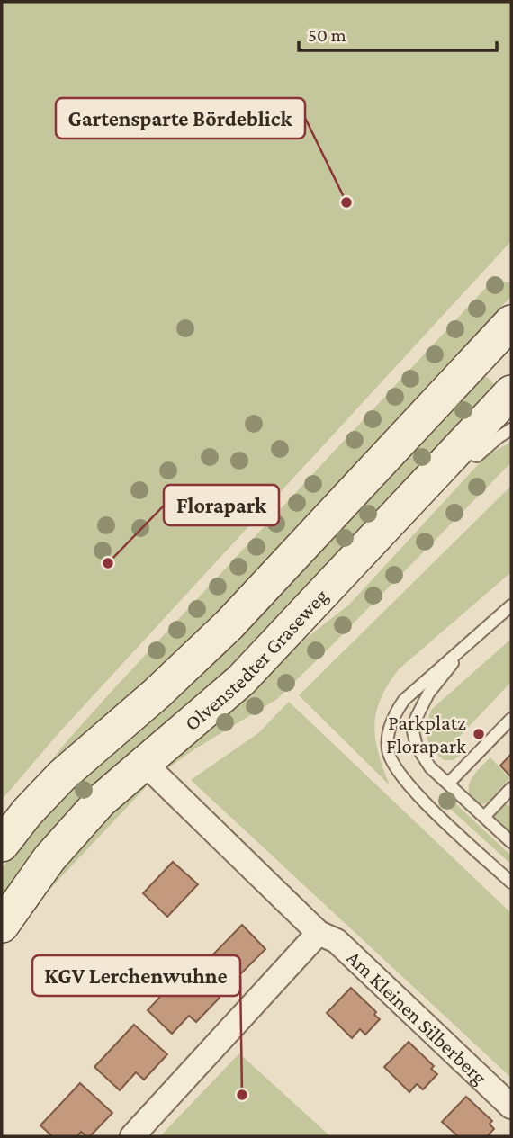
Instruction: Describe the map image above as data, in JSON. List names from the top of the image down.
{
  "streets": {
    "main road": ["Olvenstedter Graseweg"],
    "street": ["Am Kleinen Silberberg"]
  },
  "crossings": [
    ["Olvenstedter Graseweg", "Am Kleinen Silberberg"]
  ],
  "places": [
    "Gartensparte Bördeblick",
    "Florapark",
    "Parkplatz Florapark",
    "KGV Lerchenwuhne"
  ],
  "scale_bar": "50 m"
}
